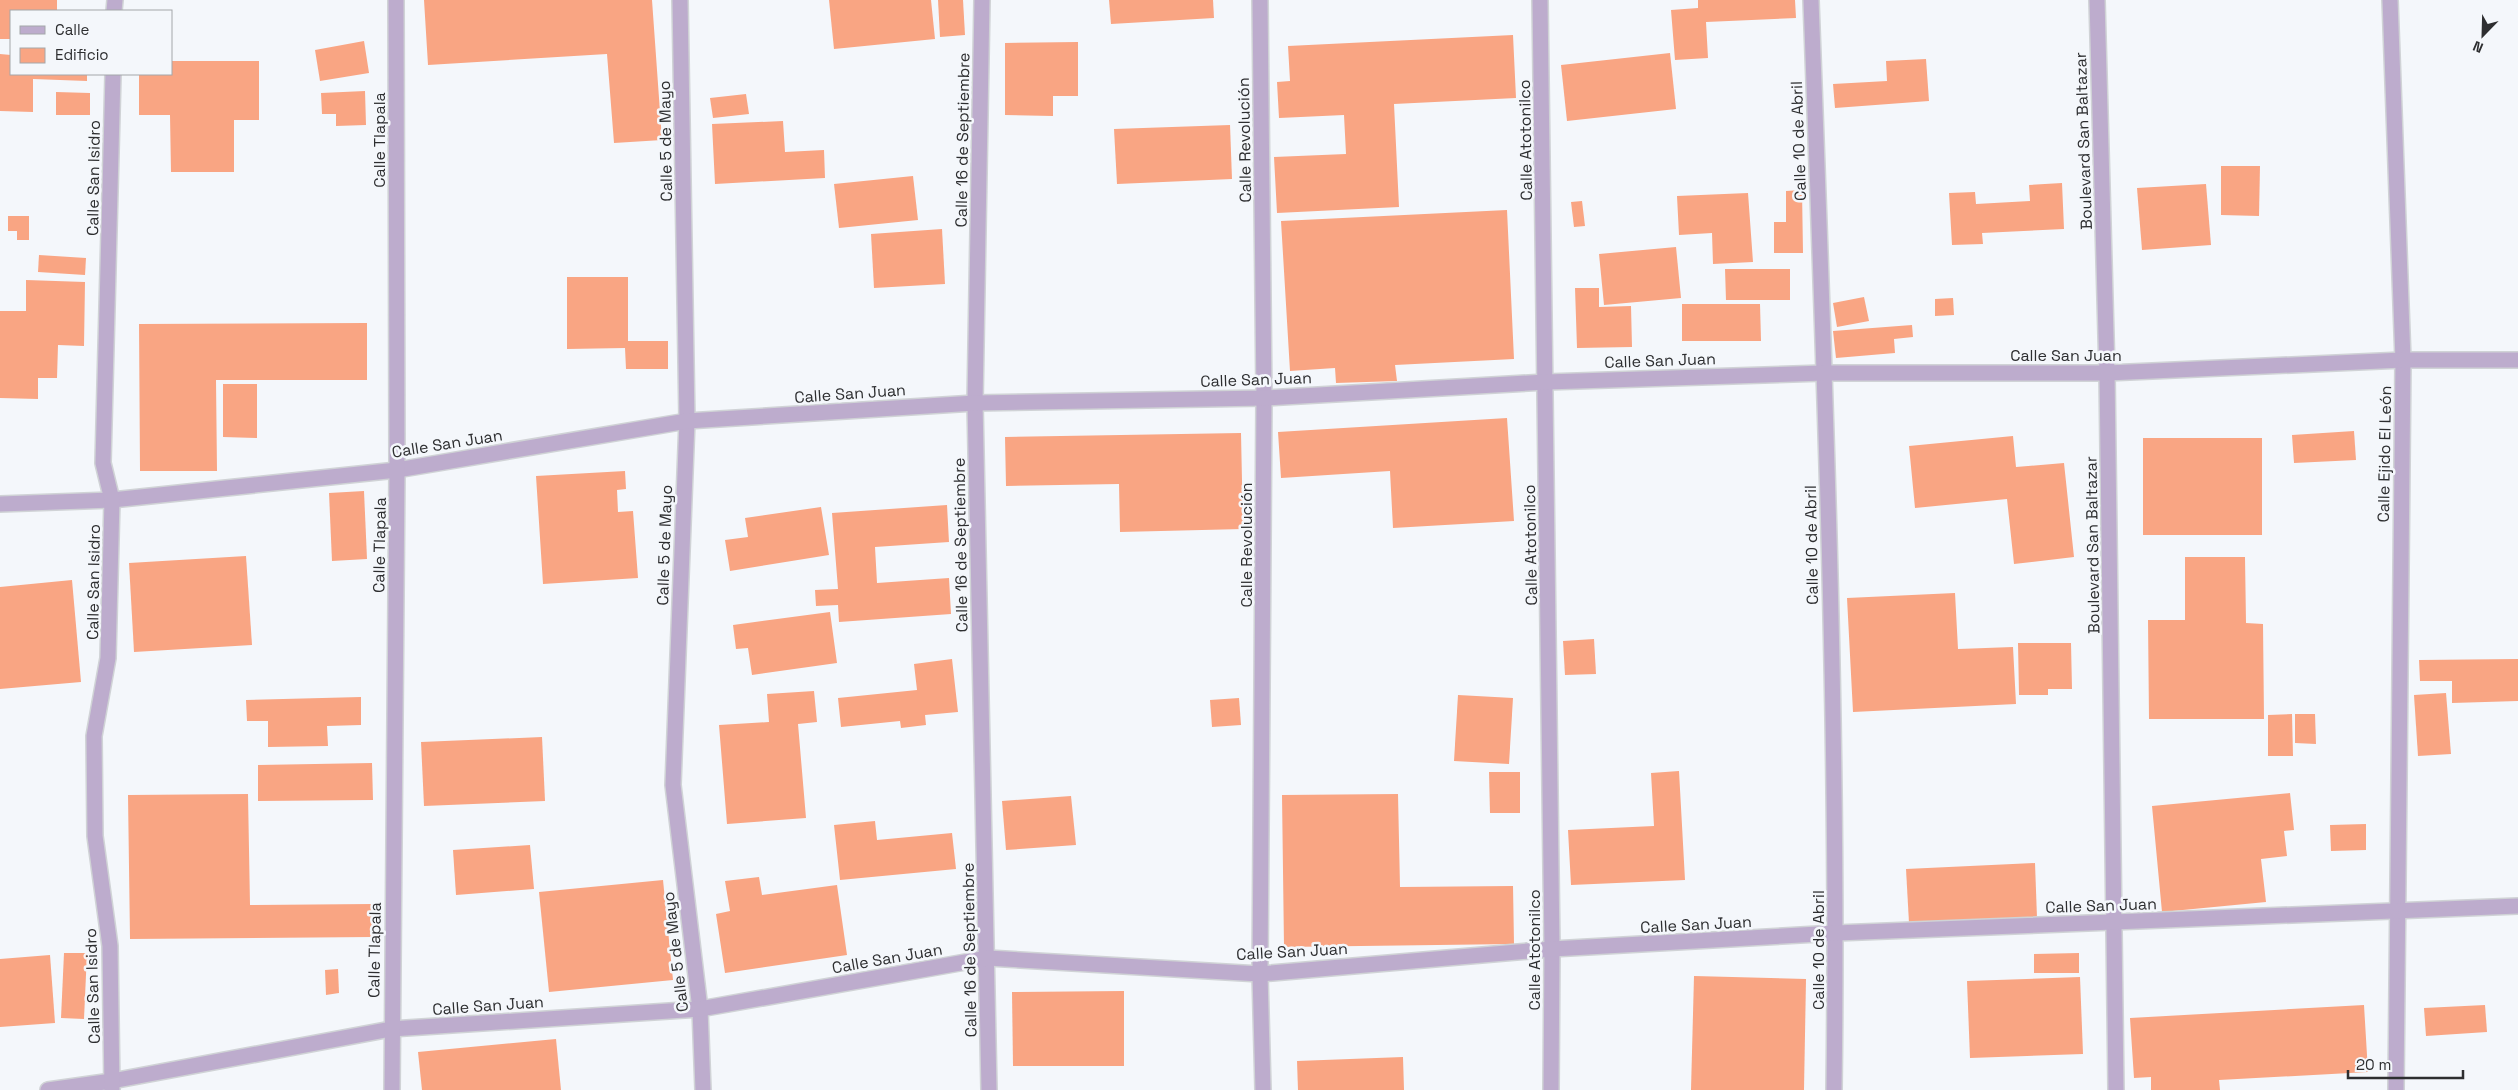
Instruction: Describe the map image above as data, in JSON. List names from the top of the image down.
{
  "streets": {
    "street": [
      "Calle Tlapala",
      "Calle 16 de Septiembre",
      "Calle Revolución",
      "Calle Atotonilco",
      "Calle 5 de Mayo",
      "Calle 10 de Abril",
      "Boulevard San Baltazar",
      "Calle San Isidro",
      "Calle San Juan",
      "Calle Ejido El León"
    ]
  },
  "crossings": [
    ["Calle Tlapala", "Calle San Juan"],
    ["Calle 16 de Septiembre", "Calle San Juan"],
    ["Calle Revolución", "Calle San Juan"],
    ["Calle Atotonilco", "Calle San Juan"],
    ["Calle 5 de Mayo", "Calle San Juan"],
    ["Calle 10 de Abril", "Calle San Juan"],
    ["Boulevard San Baltazar", "Calle San Juan"],
    ["Calle San Isidro", "Calle San Juan"],
    ["Calle San Juan", "Calle Ejido El León"]
  ],
  "legend": ["Calle", "Edificio"],
  "scale_bar": "20 m",
  "north": "bottom left"
}
